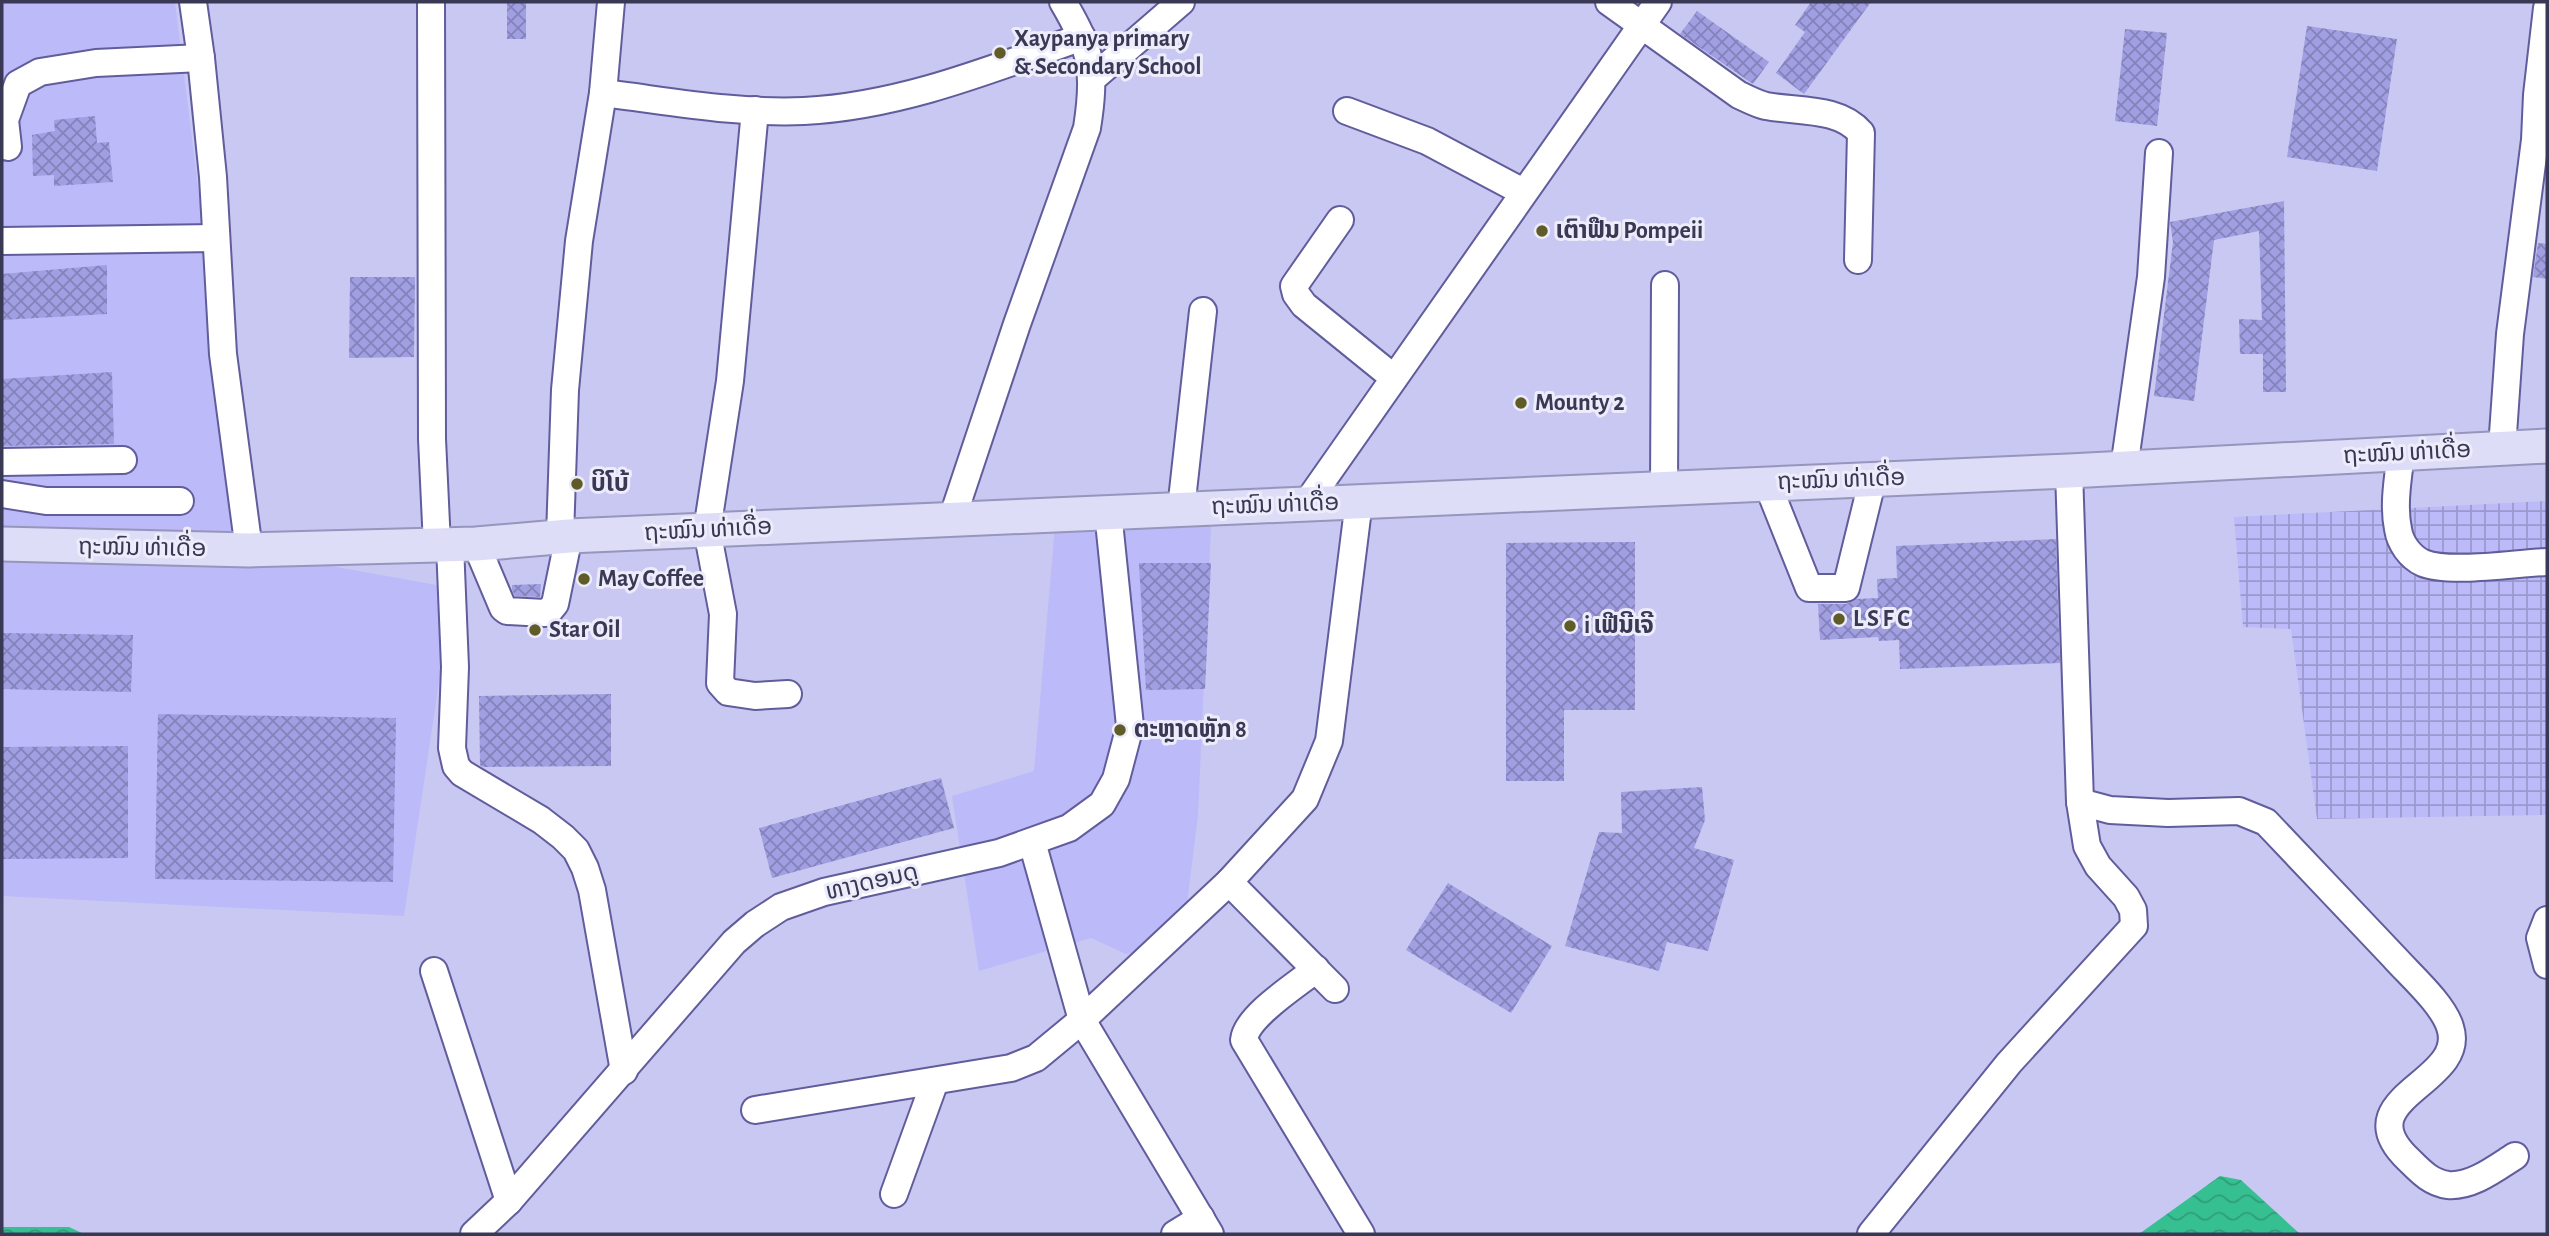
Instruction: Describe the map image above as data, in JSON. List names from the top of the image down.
{
  "streets": {
    "main road": ["ຖະໝົນ ທ່າເດື່ອ"],
    "street": ["ທາງດອນດູ"]
  },
  "crossings": [
    ["ຖະໝົນ ທ່າເດື່ອ", "ທາງດອນດູ"]
  ],
  "places": [
    "Xaypanya primary & Secondary School",
    "ເຕົາຟືນ Pompeii",
    "Mounty 2",
    "ບິໂບ້",
    "May Coffee",
    "L S F C",
    "i ເຟີນີເຈີ",
    "Star Oil",
    "ຕະຫຼາດຫຼັກ 8"
  ]
}
